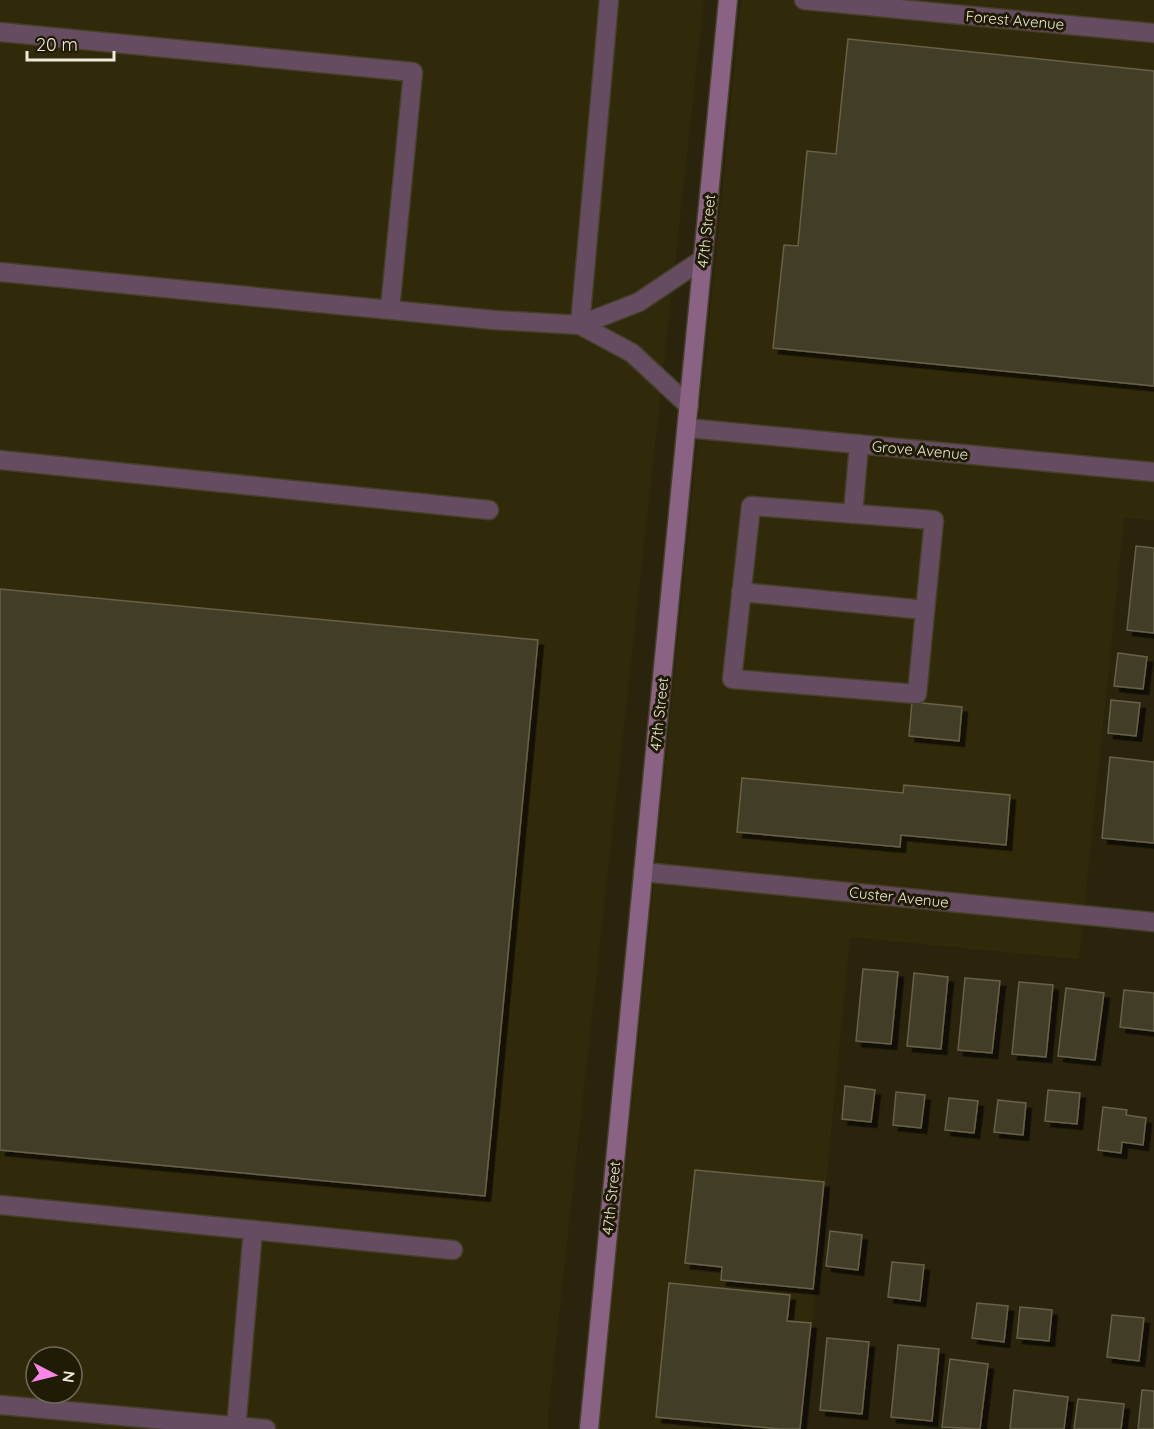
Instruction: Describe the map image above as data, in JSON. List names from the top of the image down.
{
  "streets": {
    "main road": ["47th Street"],
    "street": ["Forest Avenue", "Grove Avenue", "Custer Avenue"]
  },
  "crossings": [
    ["47th Street", "Grove Avenue"],
    ["47th Street", "Custer Avenue"]
  ],
  "scale_bar": "20 m",
  "north": "right"
}
